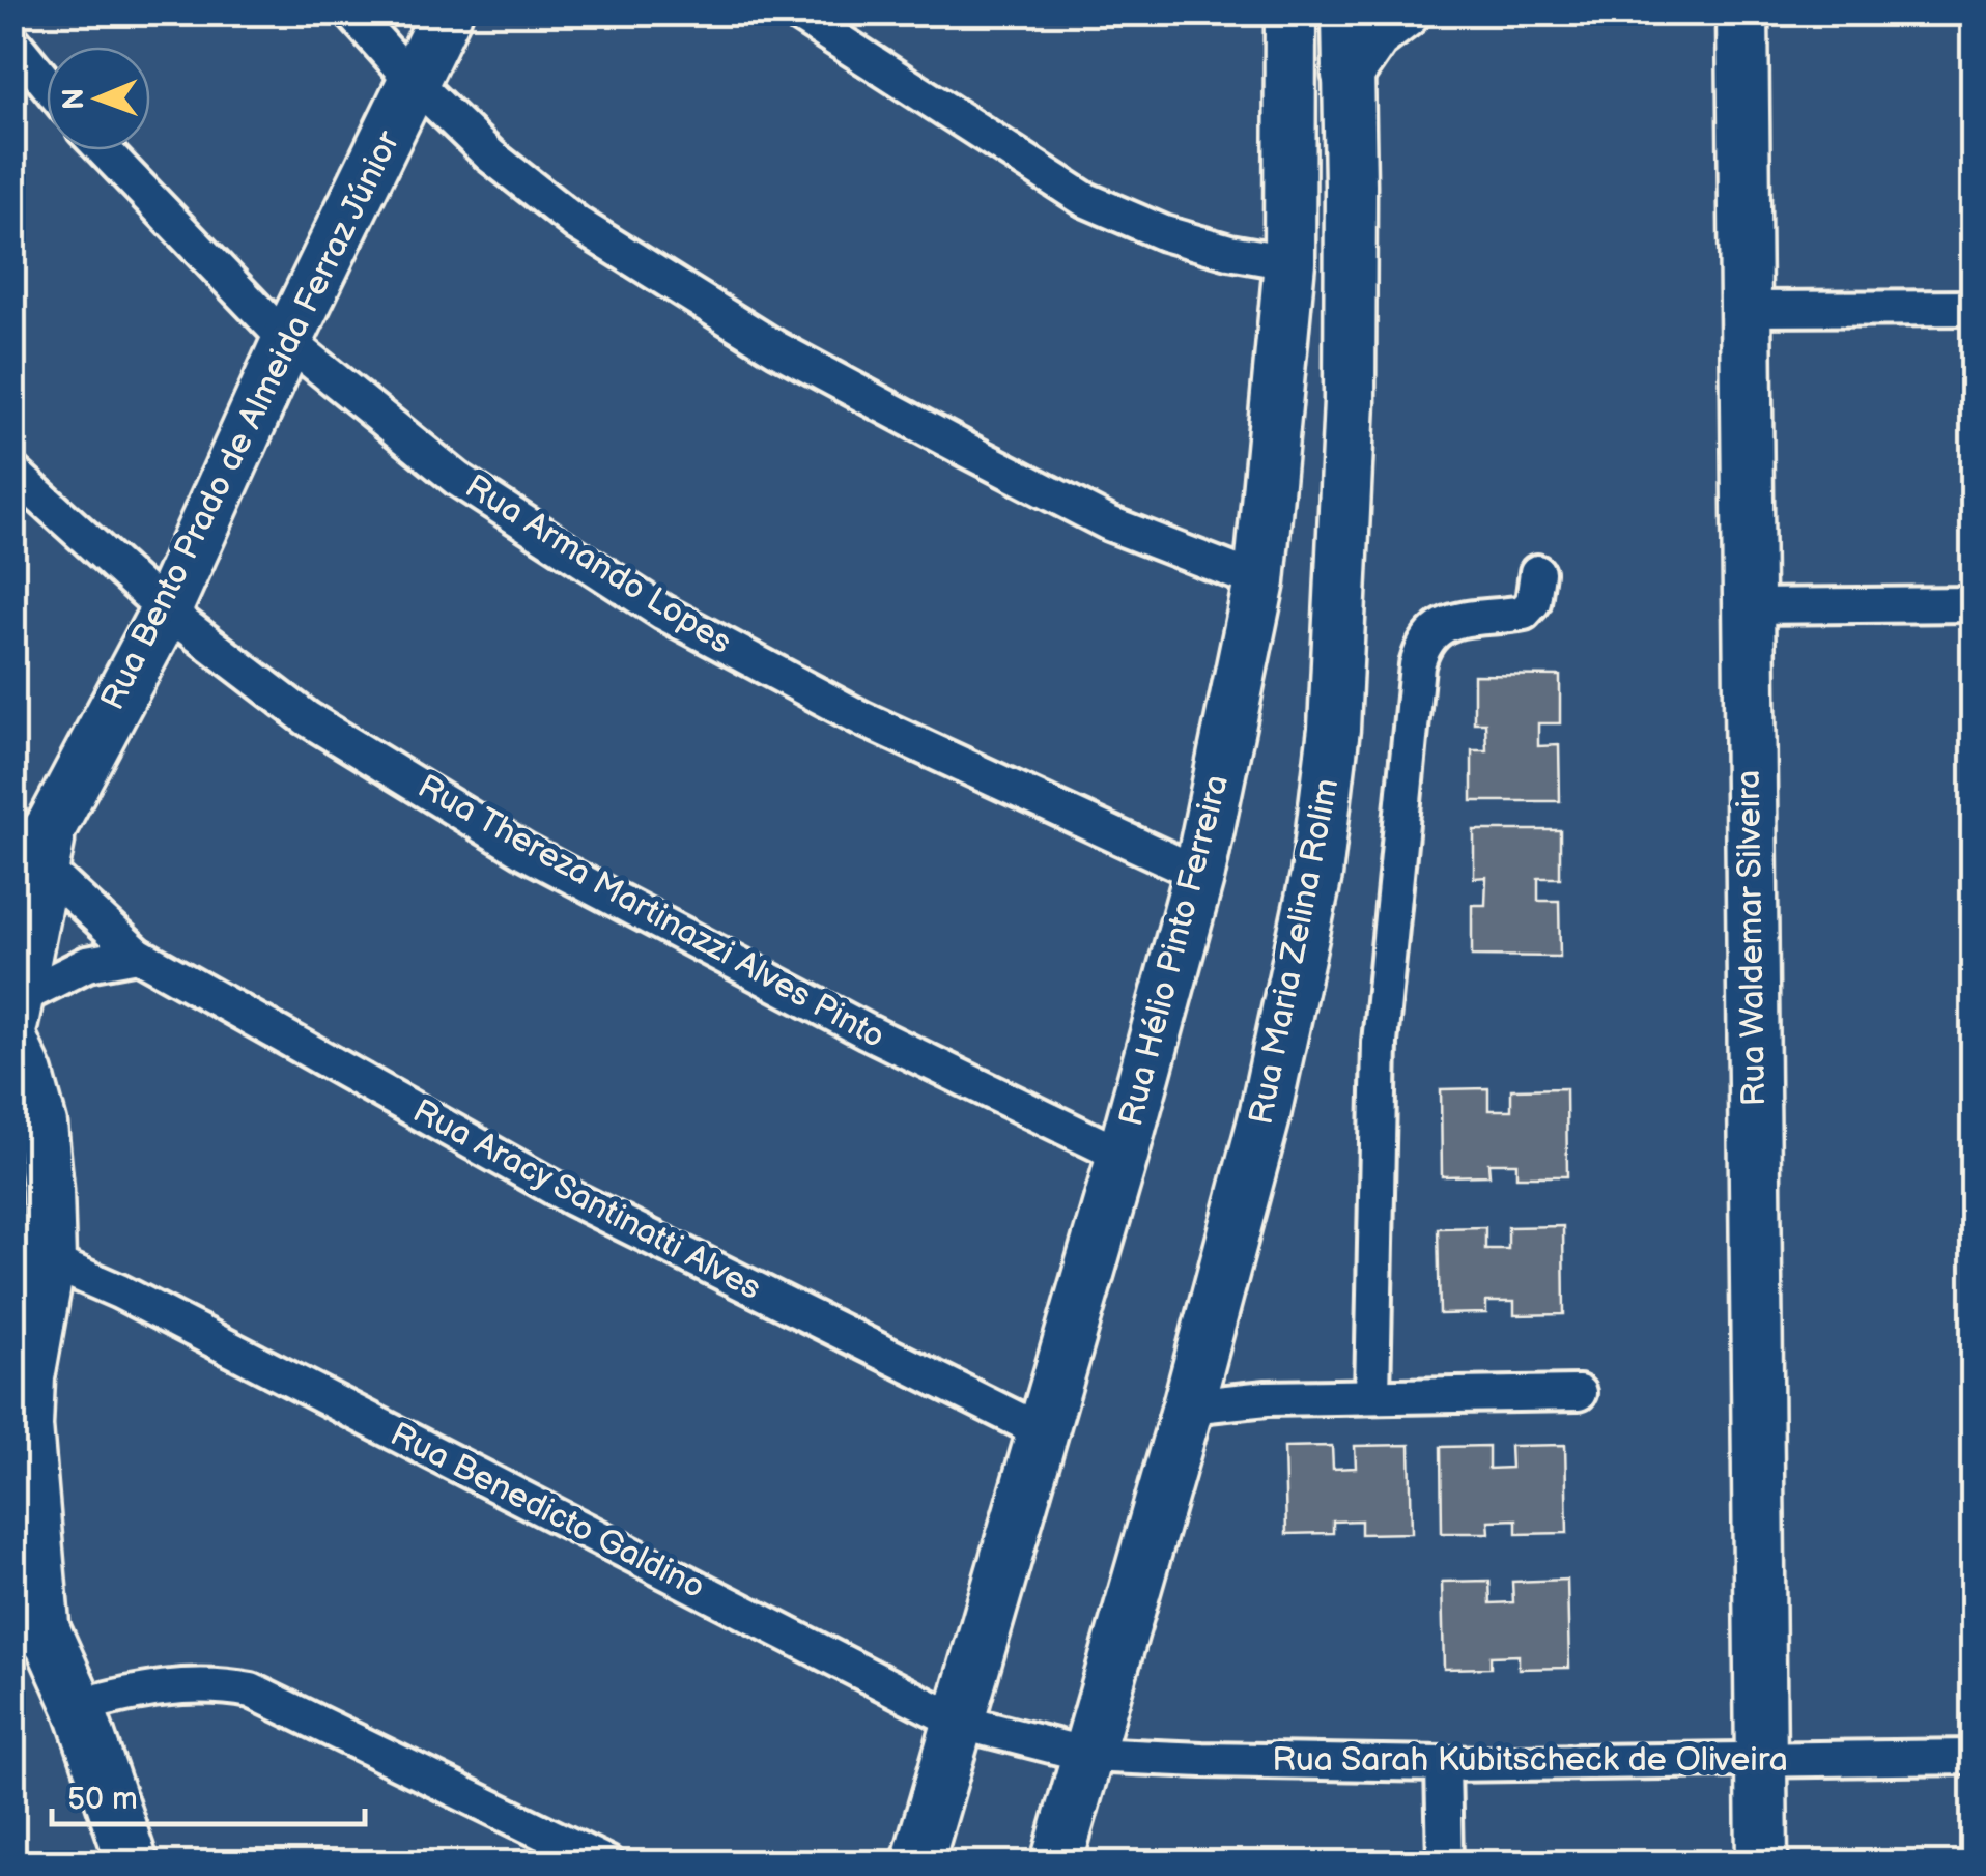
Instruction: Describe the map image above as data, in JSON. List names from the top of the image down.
{
  "streets": {
    "street": [
      "Rua Bento Prado de Almeida Ferraz Júnior",
      "Rua Armando Lopes",
      "Rua Thereza Martinazzi Alves Pinto",
      "Rua Waldemar Silveira",
      "Rua Hélio Pinto Ferreira",
      "Rua Maria Zelina Rolim",
      "Rua Aracy Santinatti Alves",
      "Rua Benedicto Galdino",
      "Rua Sarah Kubitscheck de Oliveira"
    ]
  },
  "crossings": [
    ["Rua Bento Prado de Almeida Ferraz Júnior", "Rua Armando Lopes"],
    ["Rua Bento Prado de Almeida Ferraz Júnior", "Rua Thereza Martinazzi Alves Pinto"],
    ["Rua Bento Prado de Almeida Ferraz Júnior", "Rua Aracy Santinatti Alves"],
    ["Rua Armando Lopes", "Rua Hélio Pinto Ferreira"],
    ["Rua Thereza Martinazzi Alves Pinto", "Rua Hélio Pinto Ferreira"],
    ["Rua Waldemar Silveira", "Rua Sarah Kubitscheck de Oliveira"],
    ["Rua Hélio Pinto Ferreira", "Rua Aracy Santinatti Alves"],
    ["Rua Hélio Pinto Ferreira", "Rua Benedicto Galdino"],
    ["Rua Maria Zelina Rolim", "Rua Benedicto Galdino"],
    ["Rua Maria Zelina Rolim", "Rua Sarah Kubitscheck de Oliveira"],
    ["Rua Benedicto Galdino", "Rua Sarah Kubitscheck de Oliveira"]
  ],
  "scale_bar": "50 m",
  "north": "left"
}
